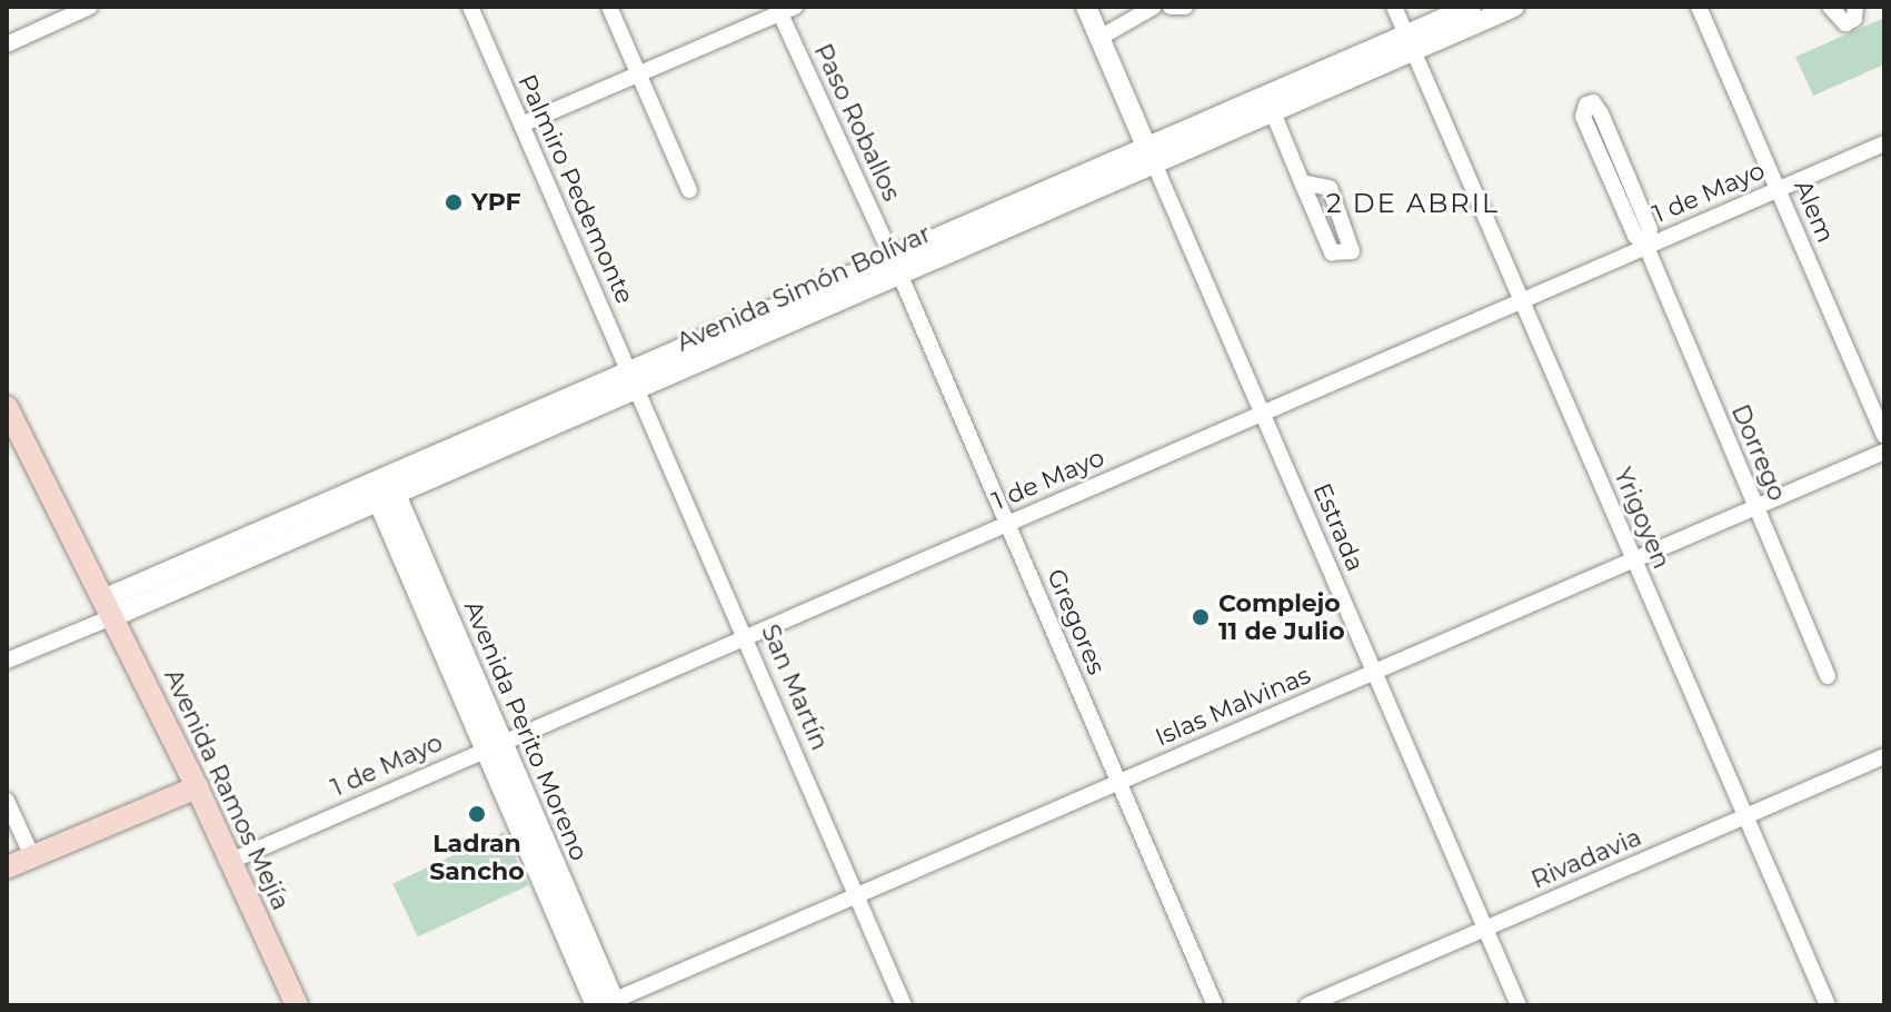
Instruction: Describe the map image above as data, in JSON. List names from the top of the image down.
{
  "streets": {
    "main road": ["Avenida Ramos Mejía"],
    "street": [
      "Paso Roballos",
      "Palmiro Pedemonte",
      "1 de Mayo",
      "Alem",
      "Avenida Simón Bolívar",
      "Dorrego",
      "Yrigoyen",
      "Estrada",
      "Gregores",
      "San Martín",
      "Islas Malvinas",
      "Avenida Perito Moreno",
      "Rivadavia"
    ]
  },
  "crossings": [
    ["Paso Roballos", "Avenida Simón Bolívar"],
    ["Paso Roballos", "Gregores"],
    ["Palmiro Pedemonte", "Avenida Simón Bolívar"],
    ["Palmiro Pedemonte", "San Martín"],
    ["1 de Mayo", "Alem"],
    ["1 de Mayo", "Dorrego"],
    ["1 de Mayo", "Yrigoyen"],
    ["1 de Mayo", "Estrada"],
    ["1 de Mayo", "Gregores"],
    ["1 de Mayo", "San Martín"],
    ["1 de Mayo", "Avenida Perito Moreno"],
    ["1 de Mayo", "Avenida Ramos Mejía"],
    ["Avenida Simón Bolívar", "Yrigoyen"],
    ["Avenida Simón Bolívar", "Estrada"],
    ["Avenida Simón Bolívar", "Gregores"],
    ["Avenida Simón Bolívar", "San Martín"],
    ["Avenida Simón Bolívar", "Avenida Perito Moreno"],
    ["Avenida Simón Bolívar", "Avenida Ramos Mejía"],
    ["Dorrego", "Islas Malvinas"],
    ["Yrigoyen", "Islas Malvinas"],
    ["Yrigoyen", "Rivadavia"],
    ["Estrada", "Islas Malvinas"],
    ["Estrada", "Rivadavia"],
    ["Gregores", "Islas Malvinas"],
    ["San Martín", "Islas Malvinas"],
    ["Islas Malvinas", "Avenida Perito Moreno"]
  ],
  "districts": ["2 DE ABRIL"],
  "places": ["YPF", "Complejo 11 de Julio", "Ladran Sancho"]
}
